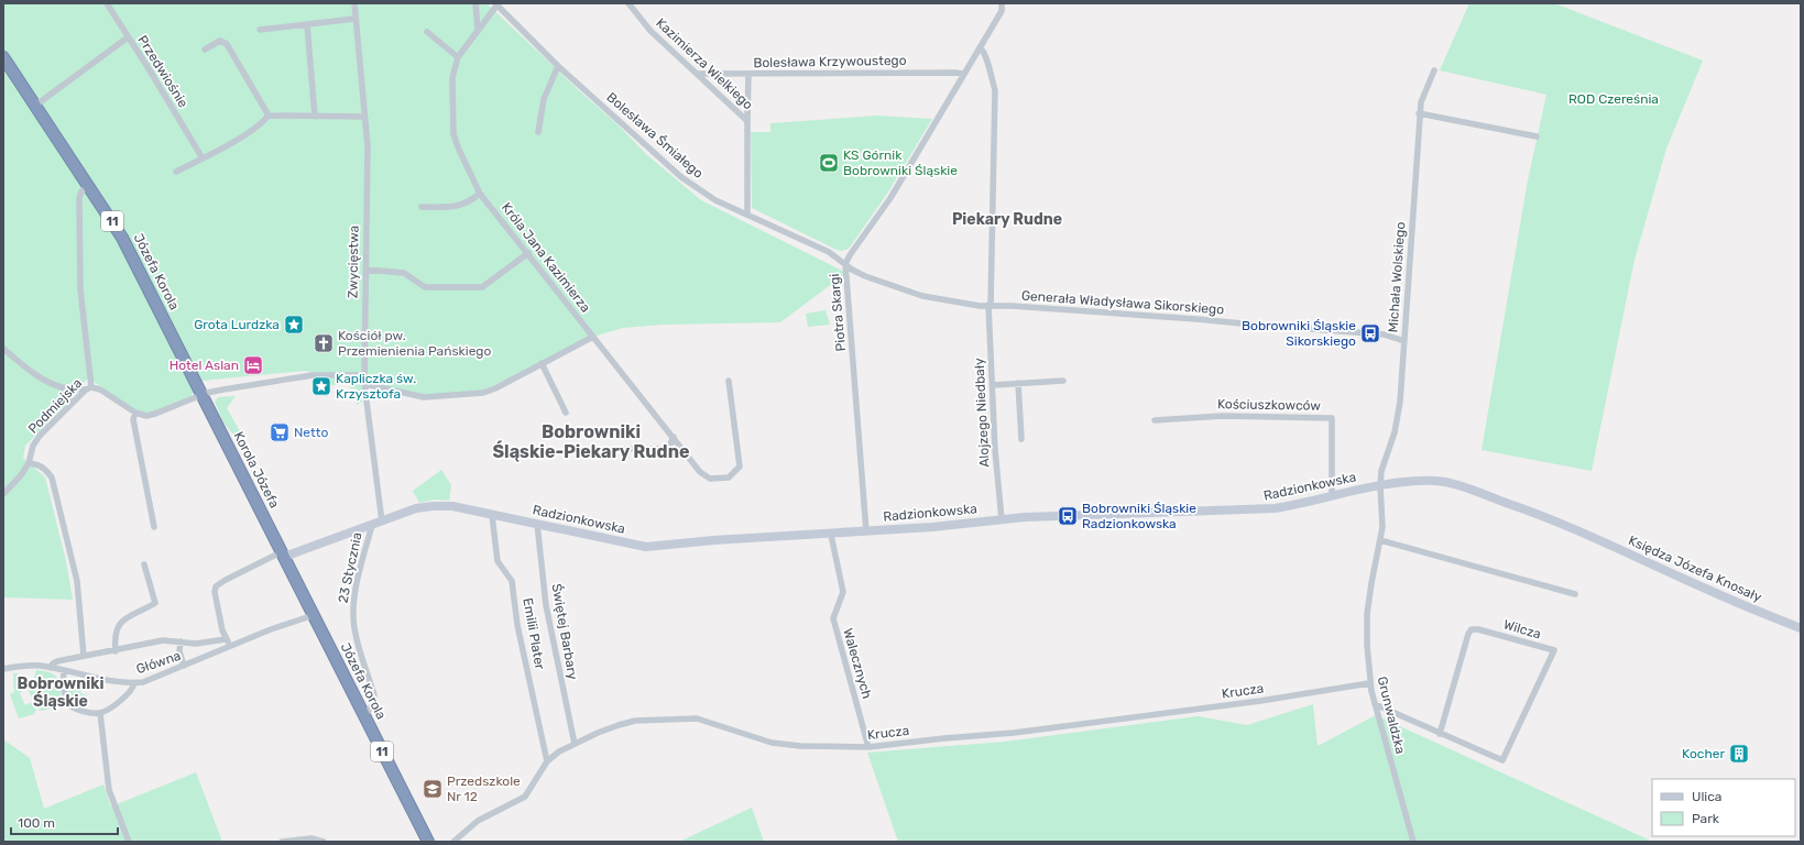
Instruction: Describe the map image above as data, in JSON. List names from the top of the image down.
{
  "streets": {
    "highway": ["11", "Józefa Korola", "Korola Józefa"],
    "street": [
      "Bolesława Krzywoustego",
      "Kazimierza Wielkiego",
      "Przedwiośnie",
      "Bolesława Śmiałego",
      "Króla Jana Kazimierza",
      "Zwycięstwa",
      "Michała Wolskiego",
      "Generała Władysława Sikorskiego",
      "Piotra Skargi",
      "Kościuszkowców",
      "Podmiejska",
      "Alojzego Niedbały",
      "Radzionkowska",
      "23 Stycznia",
      "Księdza Józefa Knosały",
      "Wilcza",
      "Świętej Barbary",
      "Emilii Plater",
      "Główna",
      "Walecznych",
      "Krucza",
      "Grunwaldzka"
    ]
  },
  "crossings": [
    ["Bolesława Krzywoustego", "Kazimierza Wielkiego"],
    ["Bolesława Krzywoustego", "Piotra Skargi"],
    ["Kazimierza Wielkiego", "Bolesława Śmiałego"],
    ["Bolesława Śmiałego", "Króla Jana Kazimierza"],
    ["Bolesława Śmiałego", "Generała Władysława Sikorskiego"],
    ["Bolesława Śmiałego", "Piotra Skargi"],
    ["Zwycięstwa", "Radzionkowska"],
    ["Józefa Korola", "Podmiejska"],
    ["Józefa Korola", "Korola Józefa"],
    ["Józefa Korola", "Radzionkowska"],
    ["Józefa Korola", "23 Stycznia"],
    ["Józefa Korola", "Główna"],
    ["Michała Wolskiego", "Generała Władysława Sikorskiego"],
    ["Michała Wolskiego", "Radzionkowska"],
    ["Michała Wolskiego", "Grunwaldzka"],
    ["Generała Władysława Sikorskiego", "Piotra Skargi"],
    ["Generała Władysława Sikorskiego", "Alojzego Niedbały"],
    ["Piotra Skargi", "Alojzego Niedbały"],
    ["Piotra Skargi", "Radzionkowska"],
    ["Kościuszkowców", "Radzionkowska"],
    ["Alojzego Niedbały", "Radzionkowska"],
    ["Korola Józefa", "Radzionkowska"],
    ["Radzionkowska", "23 Stycznia"],
    ["Radzionkowska", "Księdza Józefa Knosały"],
    ["Radzionkowska", "Świętej Barbary"],
    ["Radzionkowska", "Emilii Plater"],
    ["Radzionkowska", "Walecznych"],
    ["Radzionkowska", "Grunwaldzka"],
    ["Świętej Barbary", "Krucza"],
    ["Emilii Plater", "Krucza"],
    ["Walecznych", "Krucza"],
    ["Krucza", "Grunwaldzka"]
  ],
  "districts": ["Piekary Rudne", "Bobrowniki Śląskie-Piekary Rudne", "Bobrowniki Śląskie"],
  "parks": ["ROD Czereśnia"],
  "places": {
    "sports": ["KS Górnik Bobrowniki Śląskie"],
    "place": ["Grota Lurdzka", "Kapliczka św. Krzysztofa"],
    "bus stop": ["Bobrowniki Śląskie Sikorskiego", "Bobrowniki Śląskie Radzionkowska"],
    "church": ["Kościół pw. Przemienienia Pańskiego"],
    "hotel": ["Hotel Aslan"],
    "supermarket": ["Netto"],
    "building": ["Kocher"],
    "school or university": ["Przedszkole Nr 12"]
  },
  "legend": ["Ulica", "Park"],
  "scale_bar": "100 m"
}
